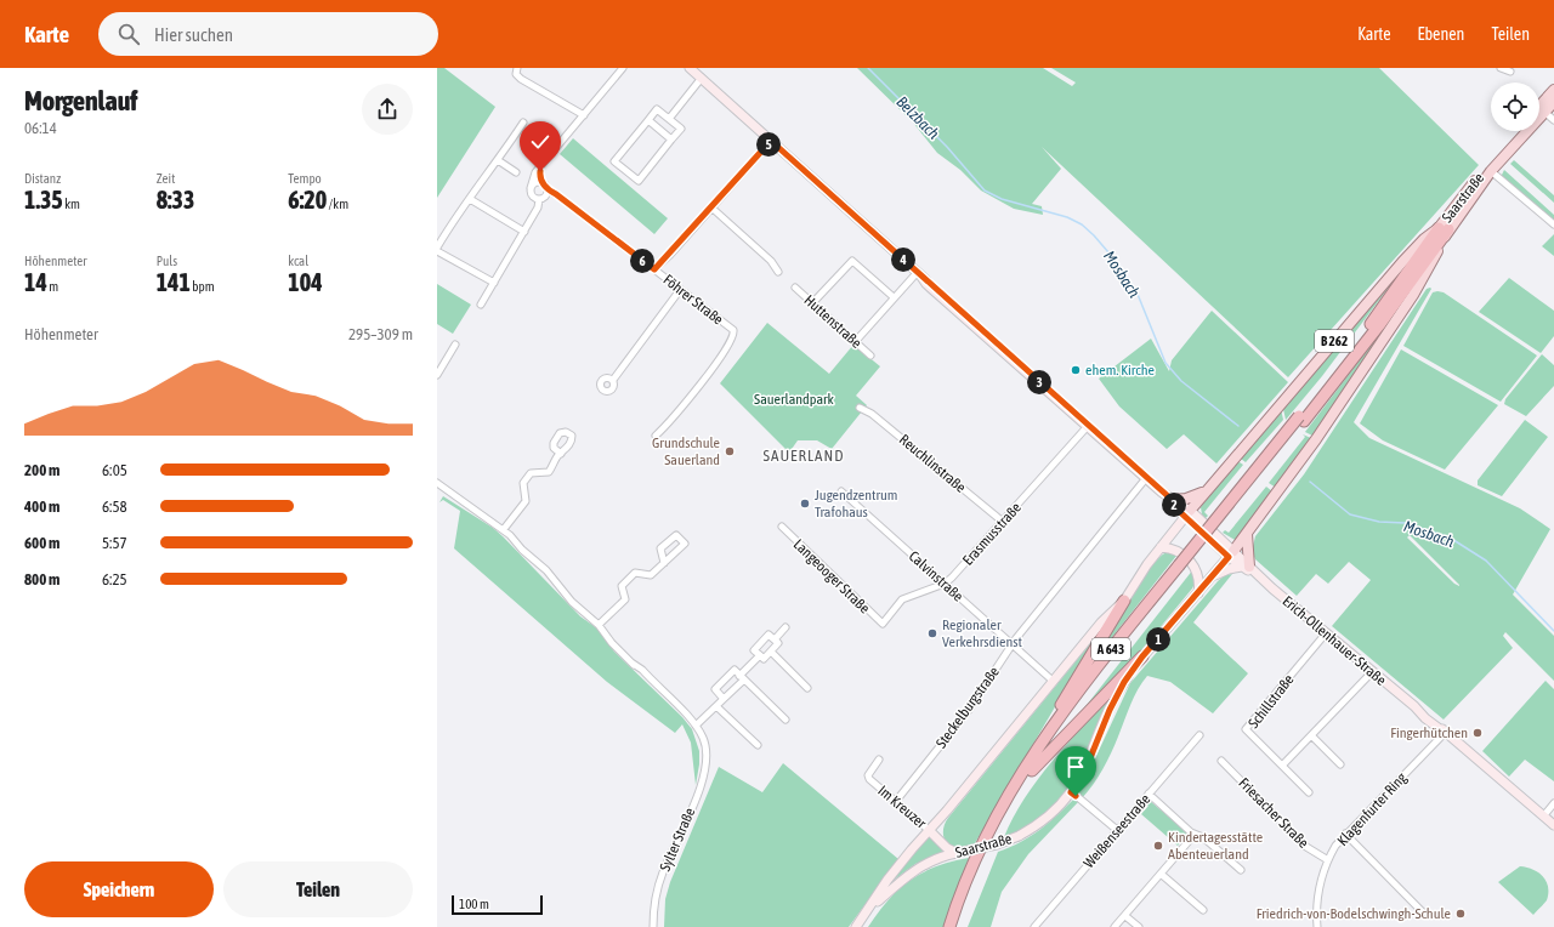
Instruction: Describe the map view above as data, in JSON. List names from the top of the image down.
{
  "streets": {
    "highway": ["B 262", "A 643"],
    "main road": ["Saarstraße", "Erich-Ollenhauer-Straße"],
    "street": [
      "Föhrer Straße",
      "Huttenstraße",
      "Reuchlinstraße",
      "Erasmusstraße",
      "Langeooger Straße",
      "Calvinstraße",
      "Schillstraße",
      "Steckelburgstraße",
      "Im Kreuzer",
      "Klagenfurter Ring",
      "Friesacher Straße",
      "Weißenseestraße",
      "Sylter Straße"
    ]
  },
  "crossings": [
    ["Saarstraße", "B 262"],
    ["Saarstraße", "Calvinstraße"],
    ["Saarstraße", "Erich-Ollenhauer-Straße"],
    ["Saarstraße", "Im Kreuzer"],
    ["B 262", "Erich-Ollenhauer-Straße"],
    ["B 262", "A 643"],
    ["Reuchlinstraße", "Erasmusstraße"],
    ["Erasmusstraße", "Langeooger Straße"],
    ["Erasmusstraße", "Calvinstraße"],
    ["Erasmusstraße", "Erich-Ollenhauer-Straße"],
    ["Calvinstraße", "Steckelburgstraße"],
    ["Erich-Ollenhauer-Straße", "Schillstraße"],
    ["Erich-Ollenhauer-Straße", "Steckelburgstraße"],
    ["Erich-Ollenhauer-Straße", "Klagenfurter Ring"],
    ["Steckelburgstraße", "Im Kreuzer"],
    ["Klagenfurter Ring", "Friesacher Straße"]
  ],
  "districts": ["SAUERLAND"],
  "water": ["Belzbach", "Mosbach"],
  "parks": ["Sauerlandpark"],
  "places": [
    "ehem. Kirche",
    "Grundschule Sauerland",
    "Jugendzentrum Trafohaus",
    "Regionaler Verkehrsdienst",
    "Fingerhütchen",
    "Kindertagesstätte Abenteuerland",
    "Friedrich-von-Bodelschwingh-Schule"
  ],
  "scale_bar": "100 m",
  "page": {
    "header": "Karte",
    "search": "Hier suchen",
    "nav": ["Karte", "Ebenen", "Teilen"],
    "heading": ["Morgenlauf", "06:14"],
    "pins": [
      "5",
      "4",
      "6",
      "3",
      "2",
      "1"
    ],
    "stats": [
      ["Distanz", "1.35 km"],
      ["Zeit", "8:33"],
      ["Tempo", "6:20 /km"],
      ["Höhenmeter", "14 m"],
      ["Puls", "141 bpm"],
      ["kcal", "104"]
    ],
    "chart": ["Höhenmeter", "295–309 m"],
    "list": [
      {
        "name": "200 m",
        "note": "6:05"
      },
      {
        "name": "400 m",
        "note": "6:58"
      },
      {
        "name": "600 m",
        "note": "5:57"
      },
      {
        "name": "800 m",
        "note": "6:25"
      }
    ],
    "buttons": ["Speichern", "Teilen"],
    "scale": "100 m"
  }
}
